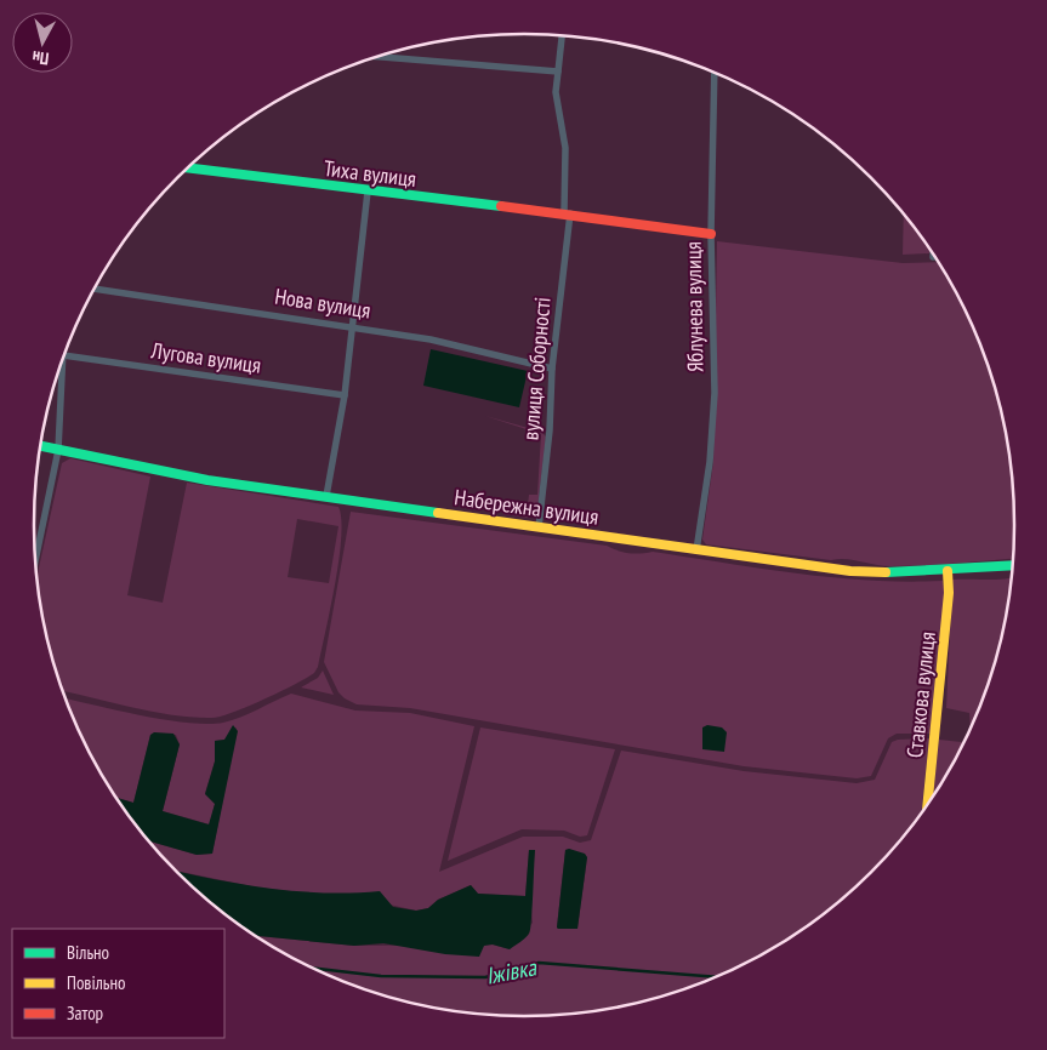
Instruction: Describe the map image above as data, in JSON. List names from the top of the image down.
{
  "streets": {
    "street": [
      "Тиха вулиця",
      "Нова вулиця",
      "Яблунева вулиця",
      "Лугова вулиця",
      "вулиця Соборності",
      "Набережна вулиця",
      "Ставкова вулиця"
    ]
  },
  "crossings": [
    ["Тиха вулиця", "Яблунева вулиця"],
    ["Тиха вулиця", "вулиця Соборності"],
    ["Нова вулиця", "вулиця Соборності"],
    ["Яблунева вулиця", "Набережна вулиця"],
    ["вулиця Соборності", "Набережна вулиця"],
    ["Набережна вулиця", "Ставкова вулиця"]
  ],
  "water": ["Іжівка"],
  "legend": ["Вільно", "Повільно", "Затор"],
  "north": "bottom"
}
